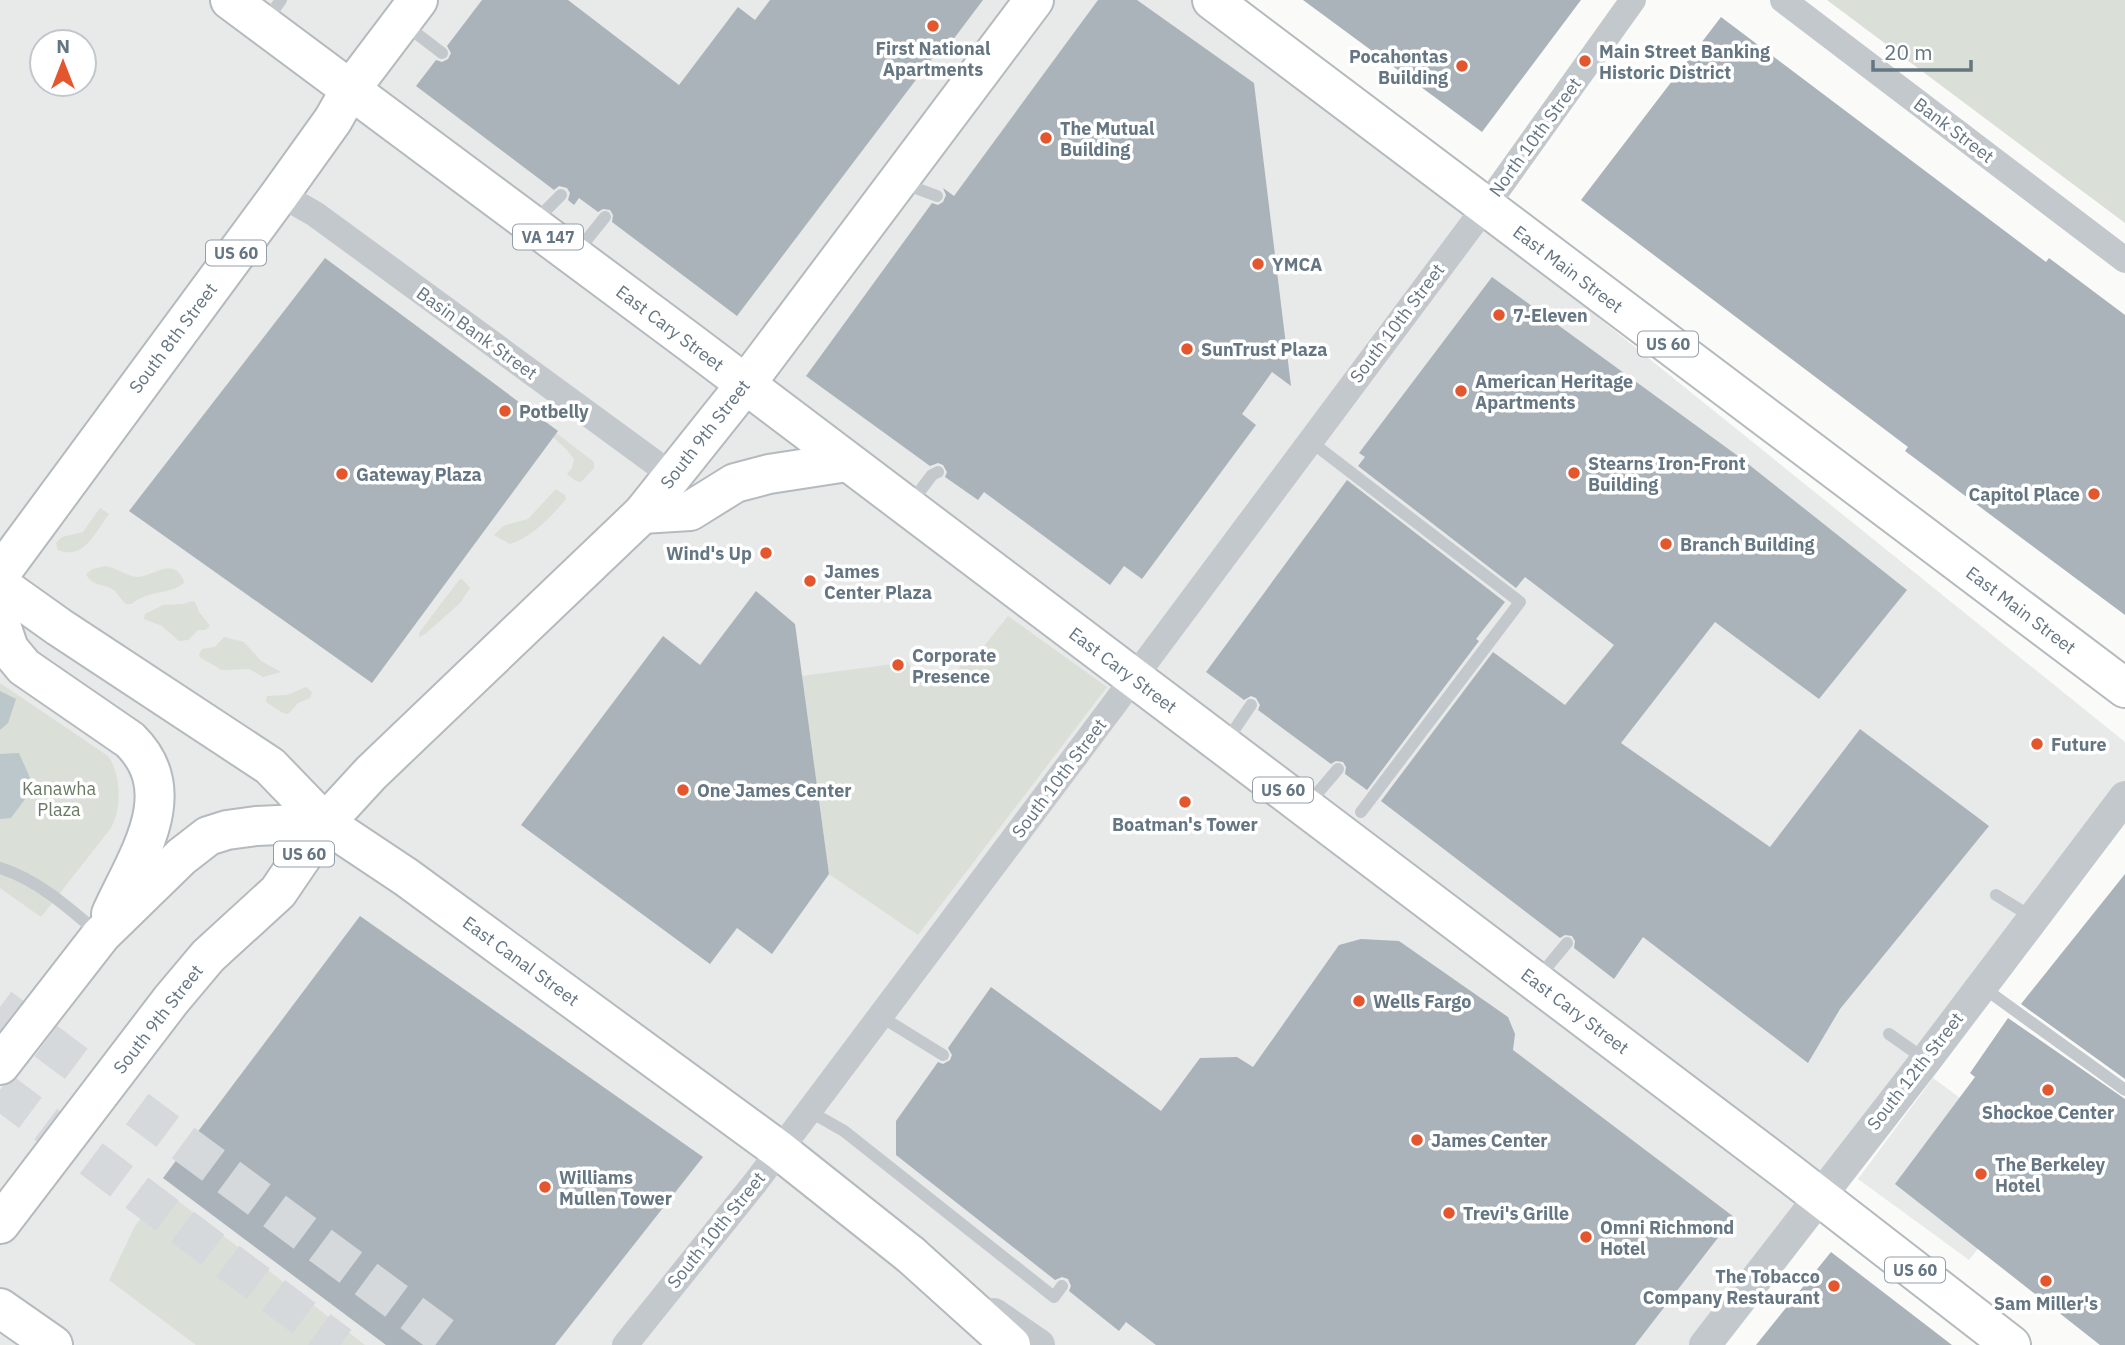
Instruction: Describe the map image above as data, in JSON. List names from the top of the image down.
{
  "streets": {
    "main road": [
      "VA 147",
      "US 60",
      "East Main Street",
      "East Cary Street",
      "South 8th Street",
      "South 9th Street",
      "East Canal Street"
    ],
    "street": [
      "Bank Street",
      "North 10th Street",
      "South 10th Street",
      "Basin Bank Street",
      "South 12th Street"
    ]
  },
  "crossings": [
    ["North 10th Street", "East Main Street"],
    ["North 10th Street", "South 10th Street"],
    ["East Main Street", "South 10th Street"],
    ["South 10th Street", "East Cary Street"],
    ["South 10th Street", "East Canal Street"],
    ["East Cary Street", "South 8th Street"],
    ["East Cary Street", "South 9th Street"],
    ["East Cary Street", "South 12th Street"],
    ["Basin Bank Street", "South 8th Street"],
    ["Basin Bank Street", "South 9th Street"],
    ["South 9th Street", "East Canal Street"]
  ],
  "parks": ["Kanawha Plaza"],
  "places": [
    "First National Apartments",
    "Main Street Banking Historic District",
    "Pocahontas Building",
    "The Mutual Building",
    "YMCA",
    "7-Eleven",
    "SunTrust Plaza",
    "American Heritage Apartments",
    "Potbelly",
    "Stearns Iron-Front Building",
    "Gateway Plaza",
    "Capitol Place",
    "Branch Building",
    "Wind's Up",
    "James Center Plaza",
    "Corporate Presence",
    "Future",
    "One James Center",
    "Boatman's Tower",
    "Wells Fargo",
    "Shockoe Center",
    "James Center",
    "The Berkeley Hotel",
    "Williams Mullen Tower",
    "Trevi's Grille",
    "Omni Richmond Hotel",
    "Sam Miller's",
    "The Tobacco Company Restaurant"
  ],
  "scale_bar": "20 m",
  "north": "top"
}
